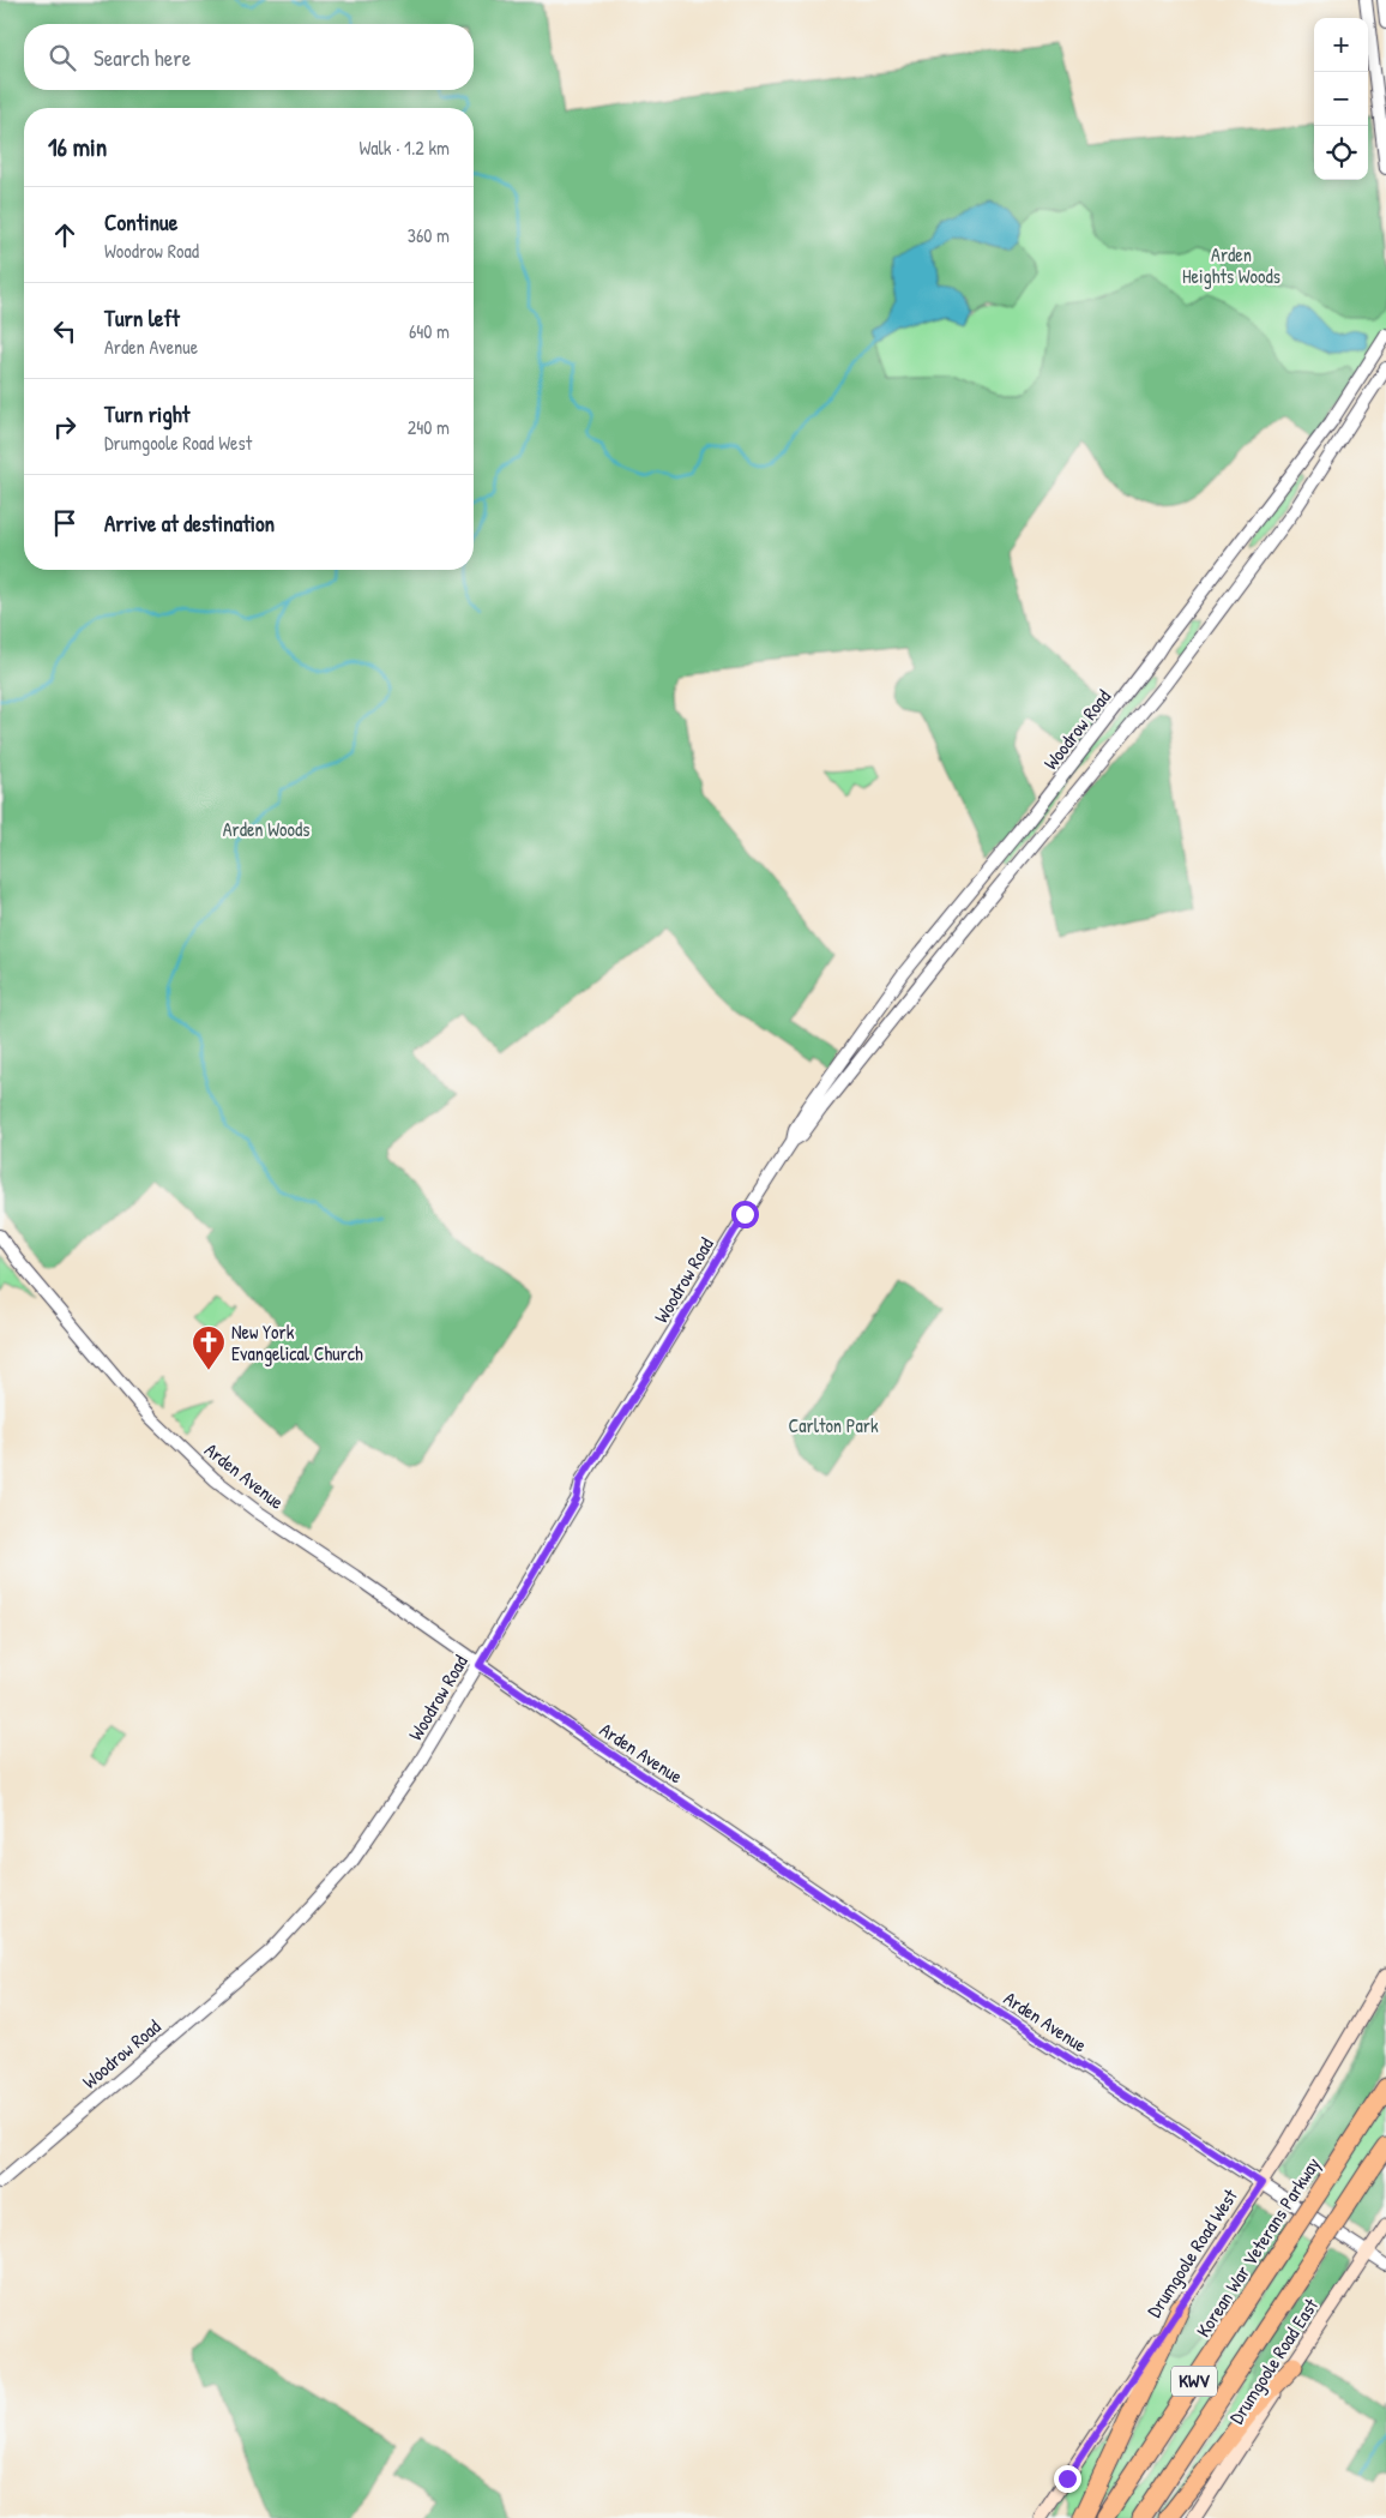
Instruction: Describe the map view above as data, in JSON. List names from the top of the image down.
{
  "streets": {
    "highway": ["Korean War Veterans Parkway", "KWV"],
    "main road": ["Drumgoole Road West", "Drumgoole Road East"],
    "street": ["Woodrow Road", "Arden Avenue"]
  },
  "crossings": [
    ["Woodrow Road", "Arden Avenue"],
    ["Arden Avenue", "Drumgoole Road West"],
    ["Arden Avenue", "Drumgoole Road East"]
  ],
  "parks": ["Arden Heights Woods", "Arden Woods", "Carlton Park"],
  "places": {
    "church": ["New York Evangelical Church"]
  },
  "page": {
    "map_buttons": ["+", "−"],
    "search": "Search here",
    "heading": ["16 min", "Walk · 1.2 km"],
    "list": [
      ["Continue", "Woodrow Road", "360 m"],
      ["Turn left", "Arden Avenue", "640 m"],
      ["Turn right", "Drumgoole Road West", "240 m"],
      "Arrive at destination"
    ]
  }
}
